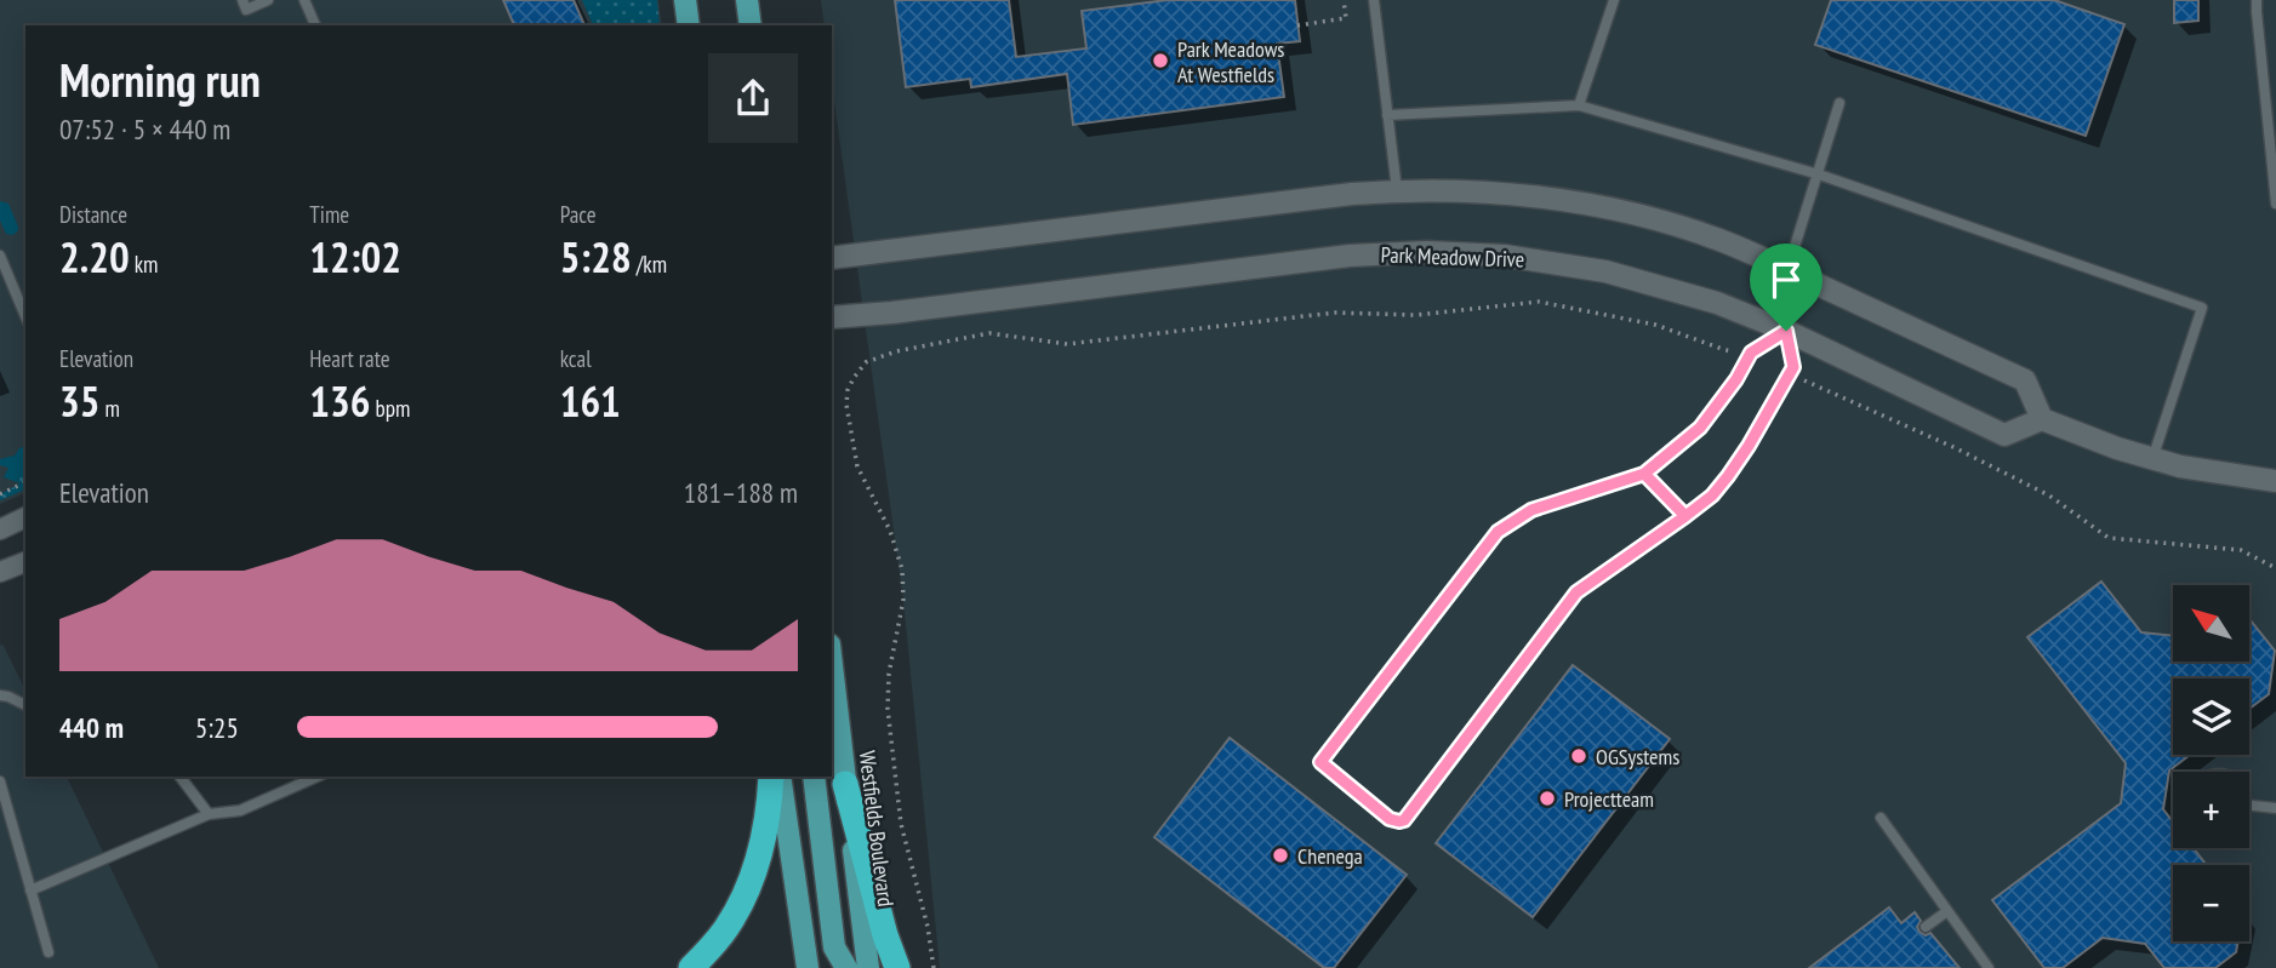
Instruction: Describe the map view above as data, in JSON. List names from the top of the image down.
{
  "streets": {
    "main road": ["Westfields Boulevard"],
    "street": ["Park Meadow Drive"]
  },
  "places": [
    "Park Meadows At Westfields",
    "OGSystems",
    "Projectteam",
    "Chenega"
  ],
  "north": "top left",
  "page": {
    "heading": ["Morning run", "07:52 · 5 × 440 m"],
    "stats": [
      ["Distance", "2.20 km"],
      ["Time", "12:02"],
      ["Pace", "5:28 /km"],
      ["Elevation", "35 m"],
      ["Heart rate", "136 bpm"],
      ["kcal", "161"]
    ],
    "chart": ["Elevation", "181–188 m"],
    "map_buttons": ["+", "−"],
    "list": [
      {
        "name": "440 m",
        "note": "5:25"
      }
    ]
  }
}
